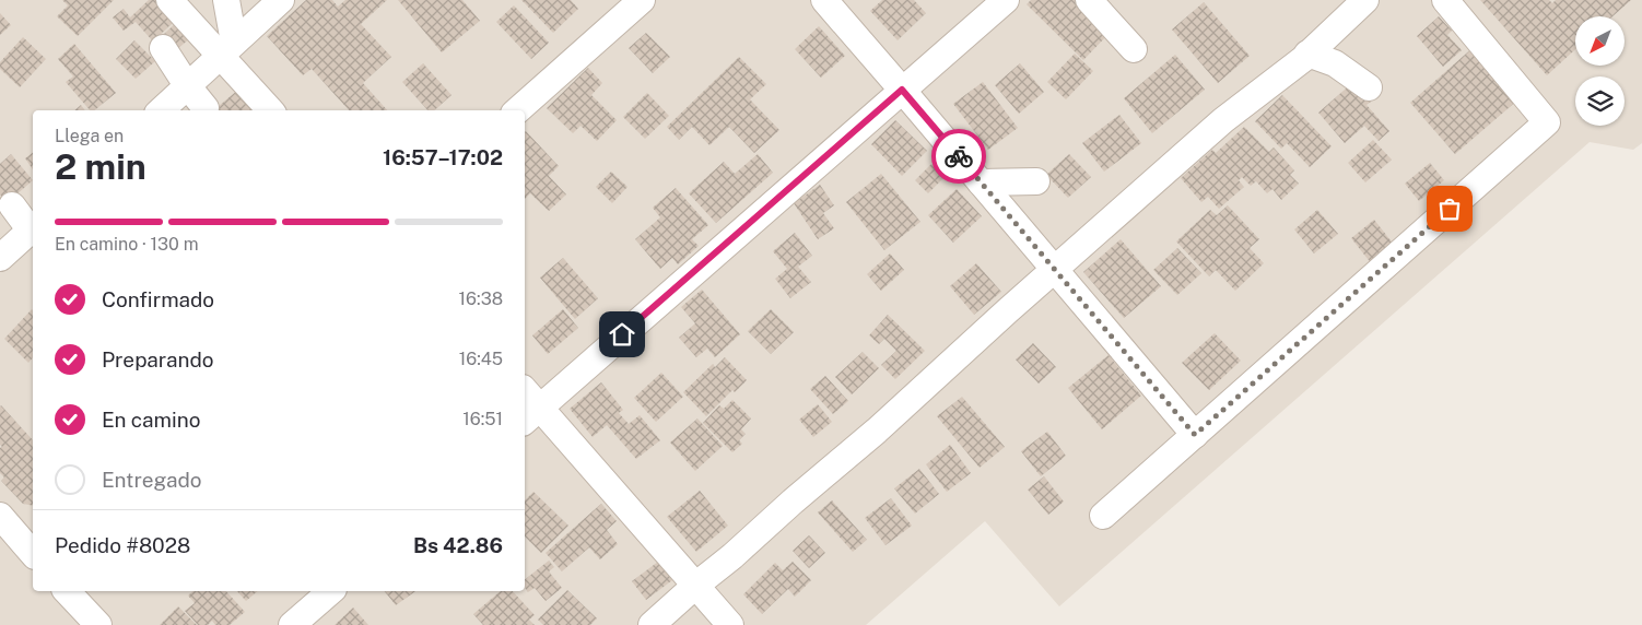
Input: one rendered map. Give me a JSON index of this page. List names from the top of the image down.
{
  "north": "bottom left",
  "page": {
    "heading": ["2 min", "Llega en", "16:57–17:02"],
    "panel": ["Pedido #8028", "Bs 42.86"],
    "bar": "En camino · 130 m",
    "list": [
      ["Confirmado", "16:38"],
      ["Preparando", "16:45"],
      ["En camino", "16:51"],
      "Entregado"
    ]
  }
}
